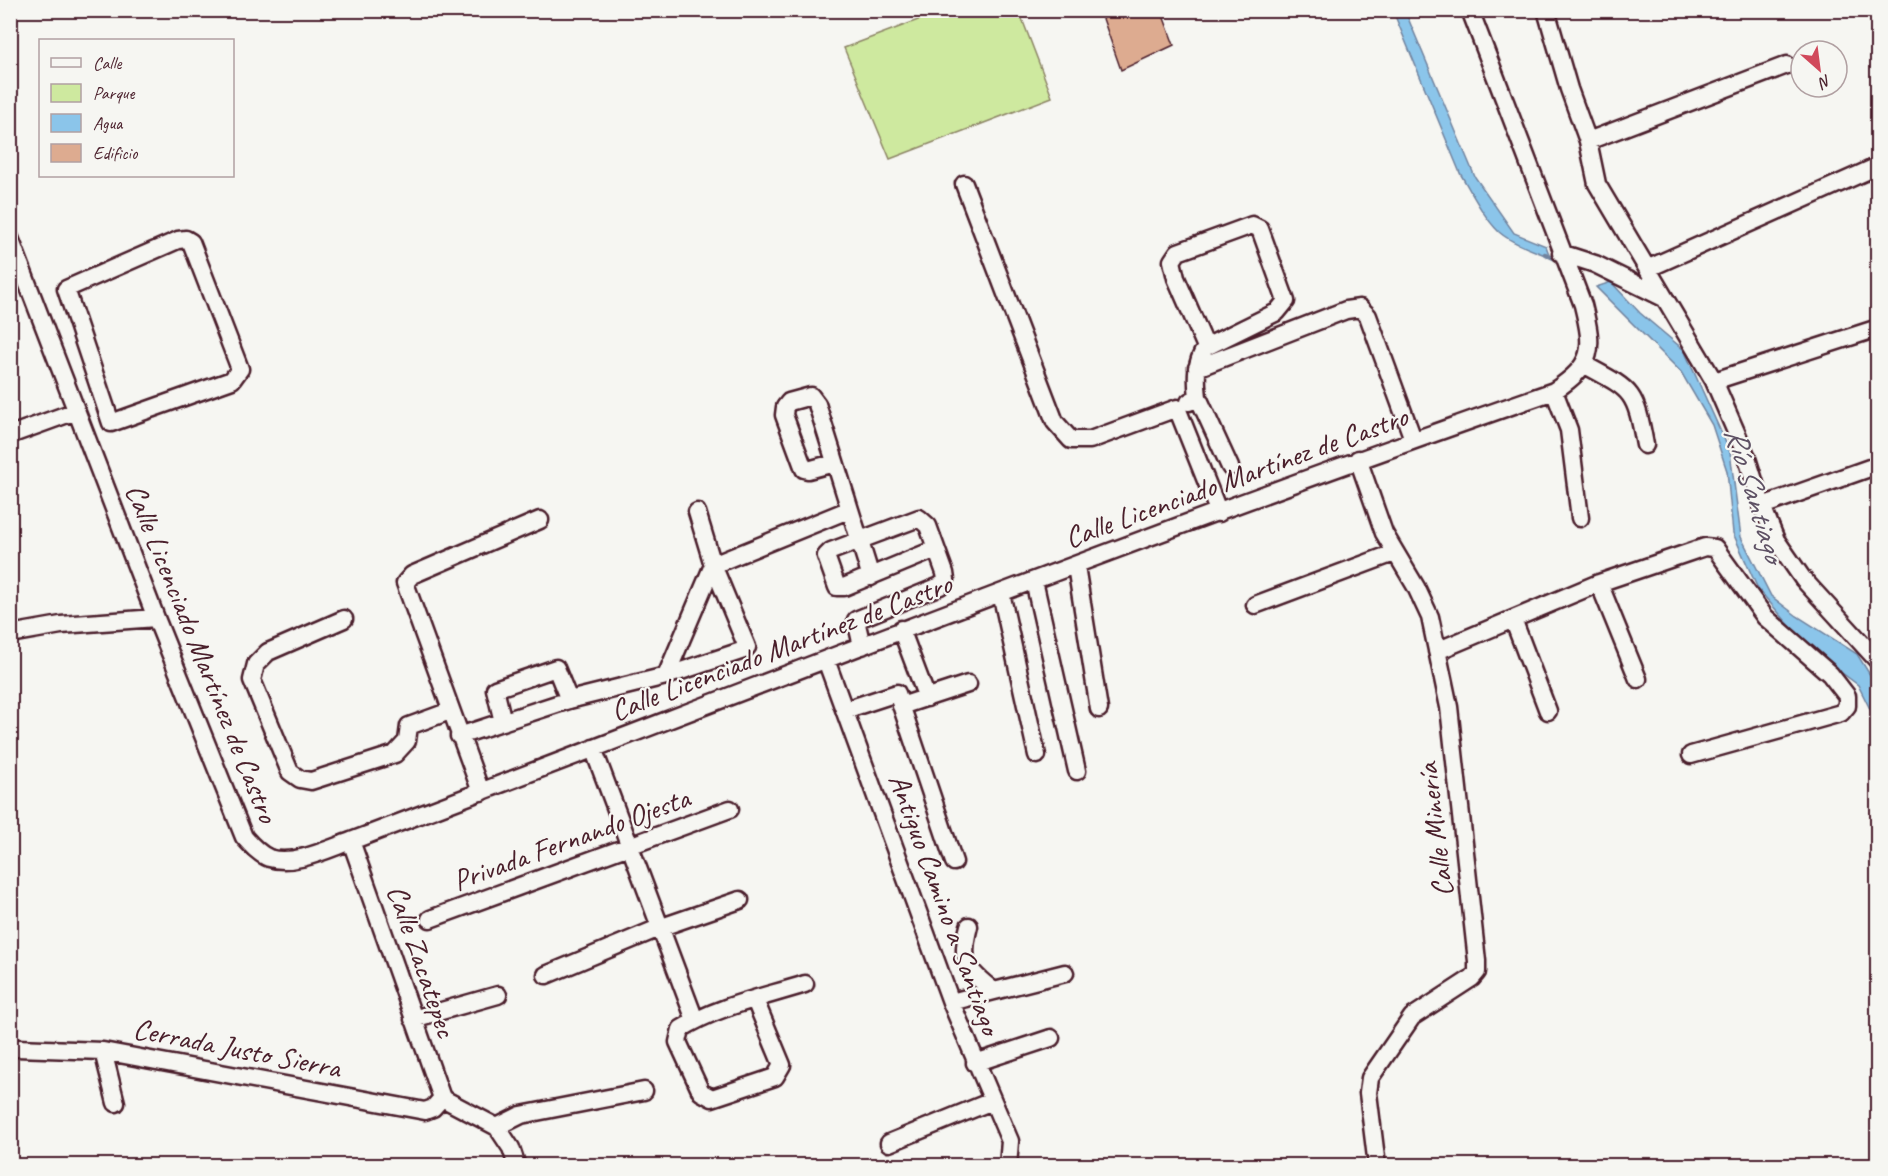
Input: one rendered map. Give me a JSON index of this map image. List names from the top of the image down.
{
  "streets": {
    "street": [
      "Calle Licenciado Martínez de Castro",
      "Calle Minería",
      "Privada Fernando Ojesta",
      "Antiguo Camino a Santiago",
      "Calle Zacatepec",
      "Cerrada Justo Sierra"
    ]
  },
  "crossings": [
    ["Calle Licenciado Martínez de Castro", "Calle Minería"],
    ["Calle Licenciado Martínez de Castro", "Antiguo Camino a Santiago"],
    ["Calle Licenciado Martínez de Castro", "Calle Zacatepec"],
    ["Calle Zacatepec", "Cerrada Justo Sierra"]
  ],
  "water": ["Río Santiago"],
  "legend": [
    "Calle",
    "Parque",
    "Agua",
    "Edificio"
  ],
  "north": "bottom right"
}
